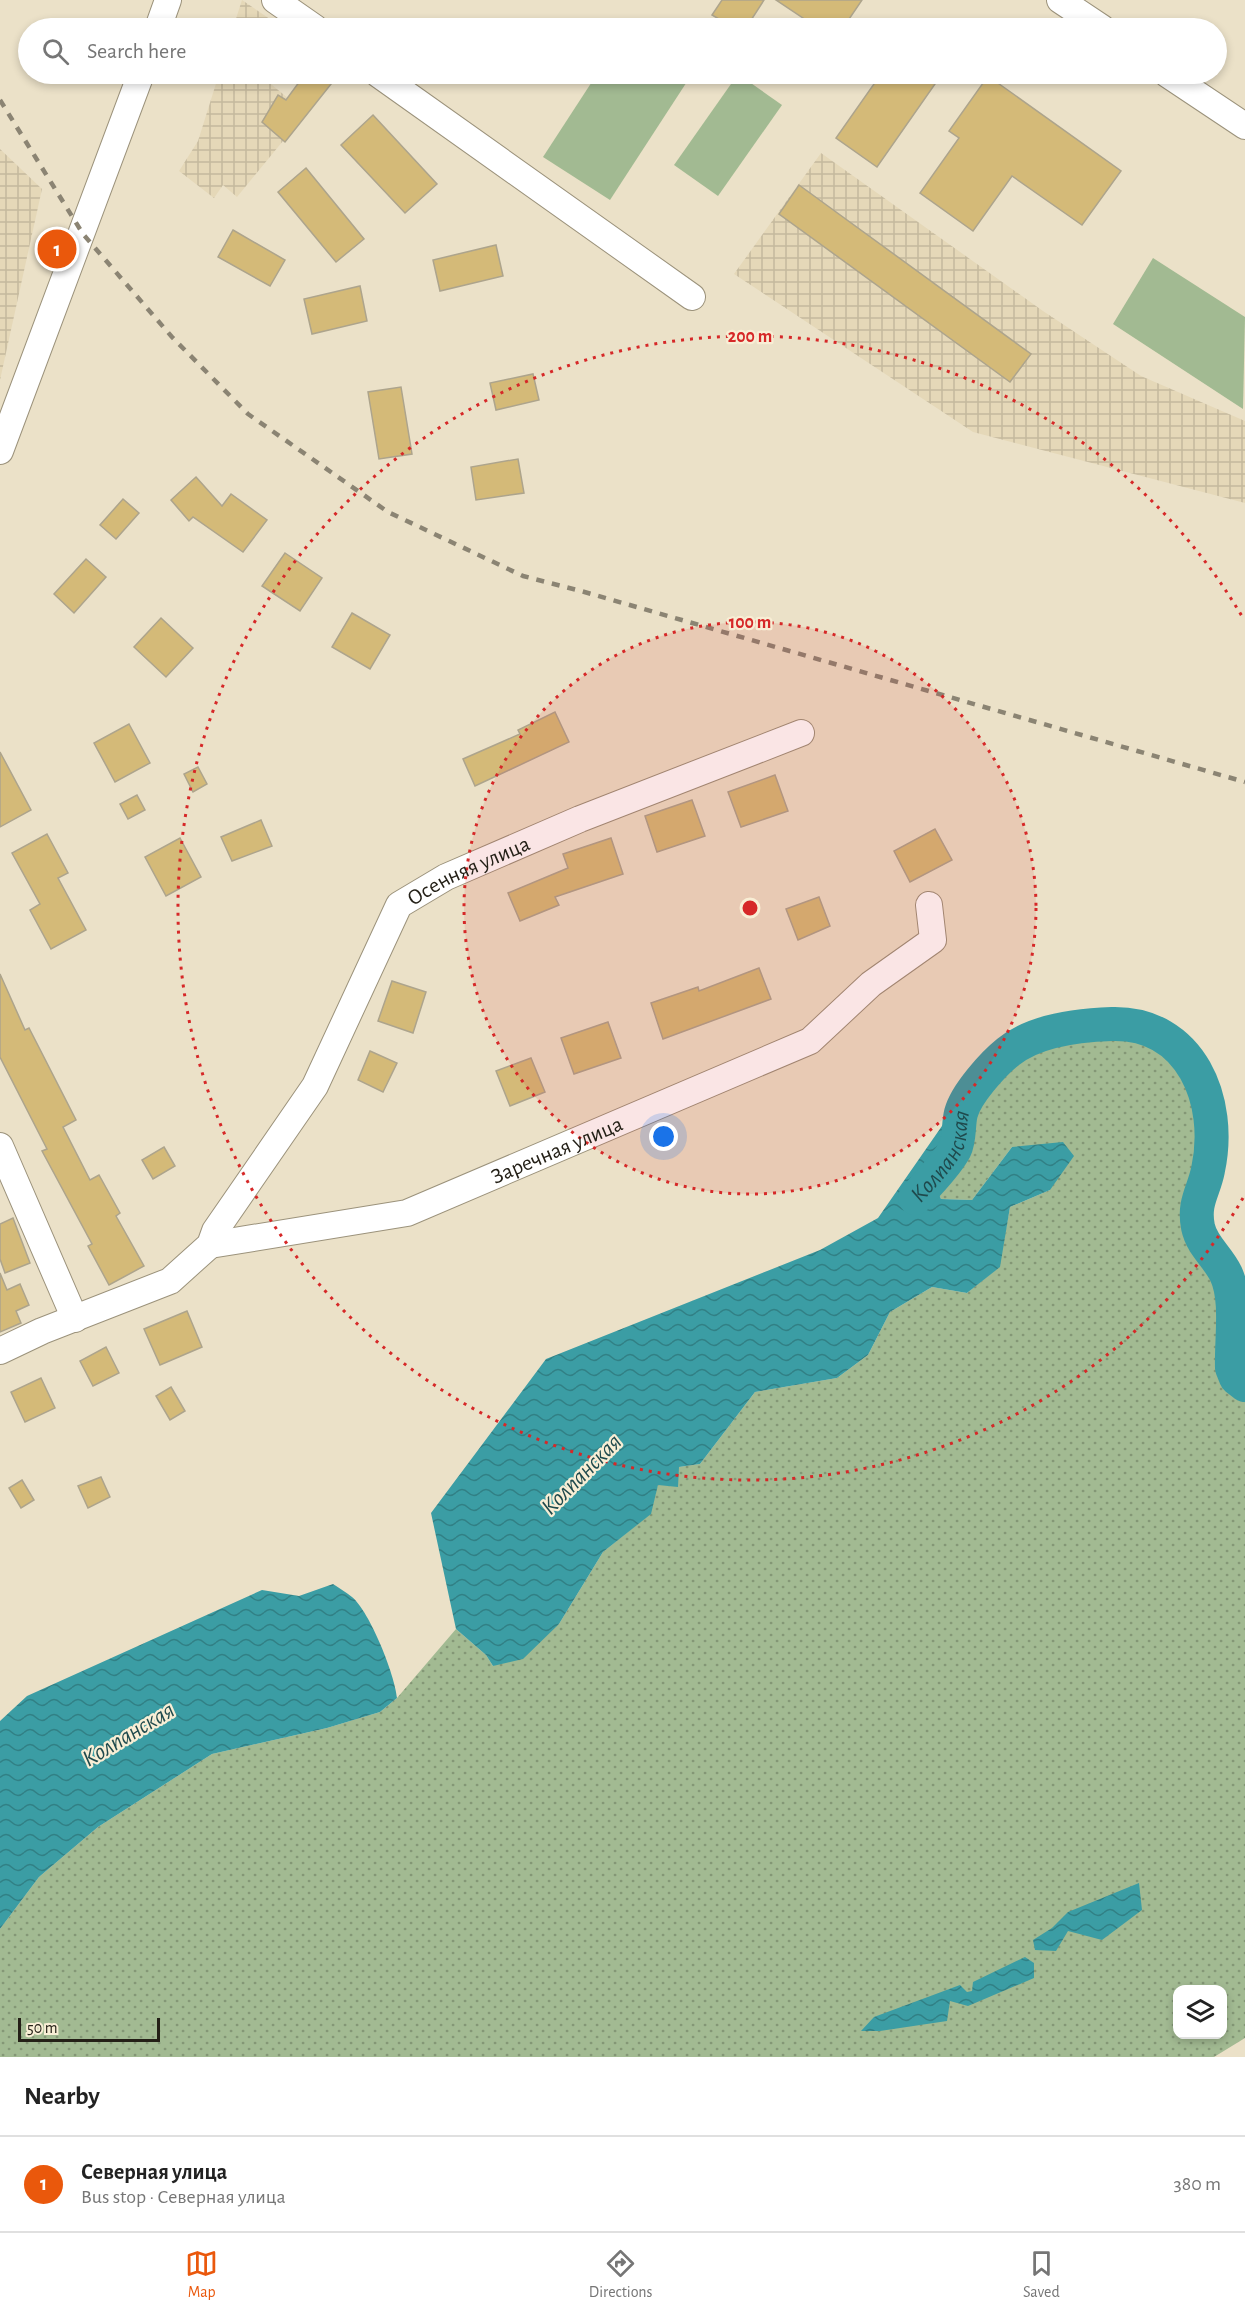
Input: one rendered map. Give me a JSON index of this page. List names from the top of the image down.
{
  "streets": {
    "street": ["Осенняя улица", "Заречная улица"]
  },
  "crossings": [
    ["Осенняя улица", "Заречная улица"]
  ],
  "water": ["Колпанская"],
  "scale_bar": "50 m",
  "page": {
    "search": "Search here",
    "pins": "1",
    "scale": "50 m",
    "heading": "Nearby",
    "list": [
      {
        "mark": "1",
        "name": "Северная улица",
        "note": "Bus stop · Северная улица",
        "value": "380 m"
      }
    ],
    "nav": ["Map", "Directions", "Saved"]
  },
  "rings": ["200 m", "100 m"]
}
